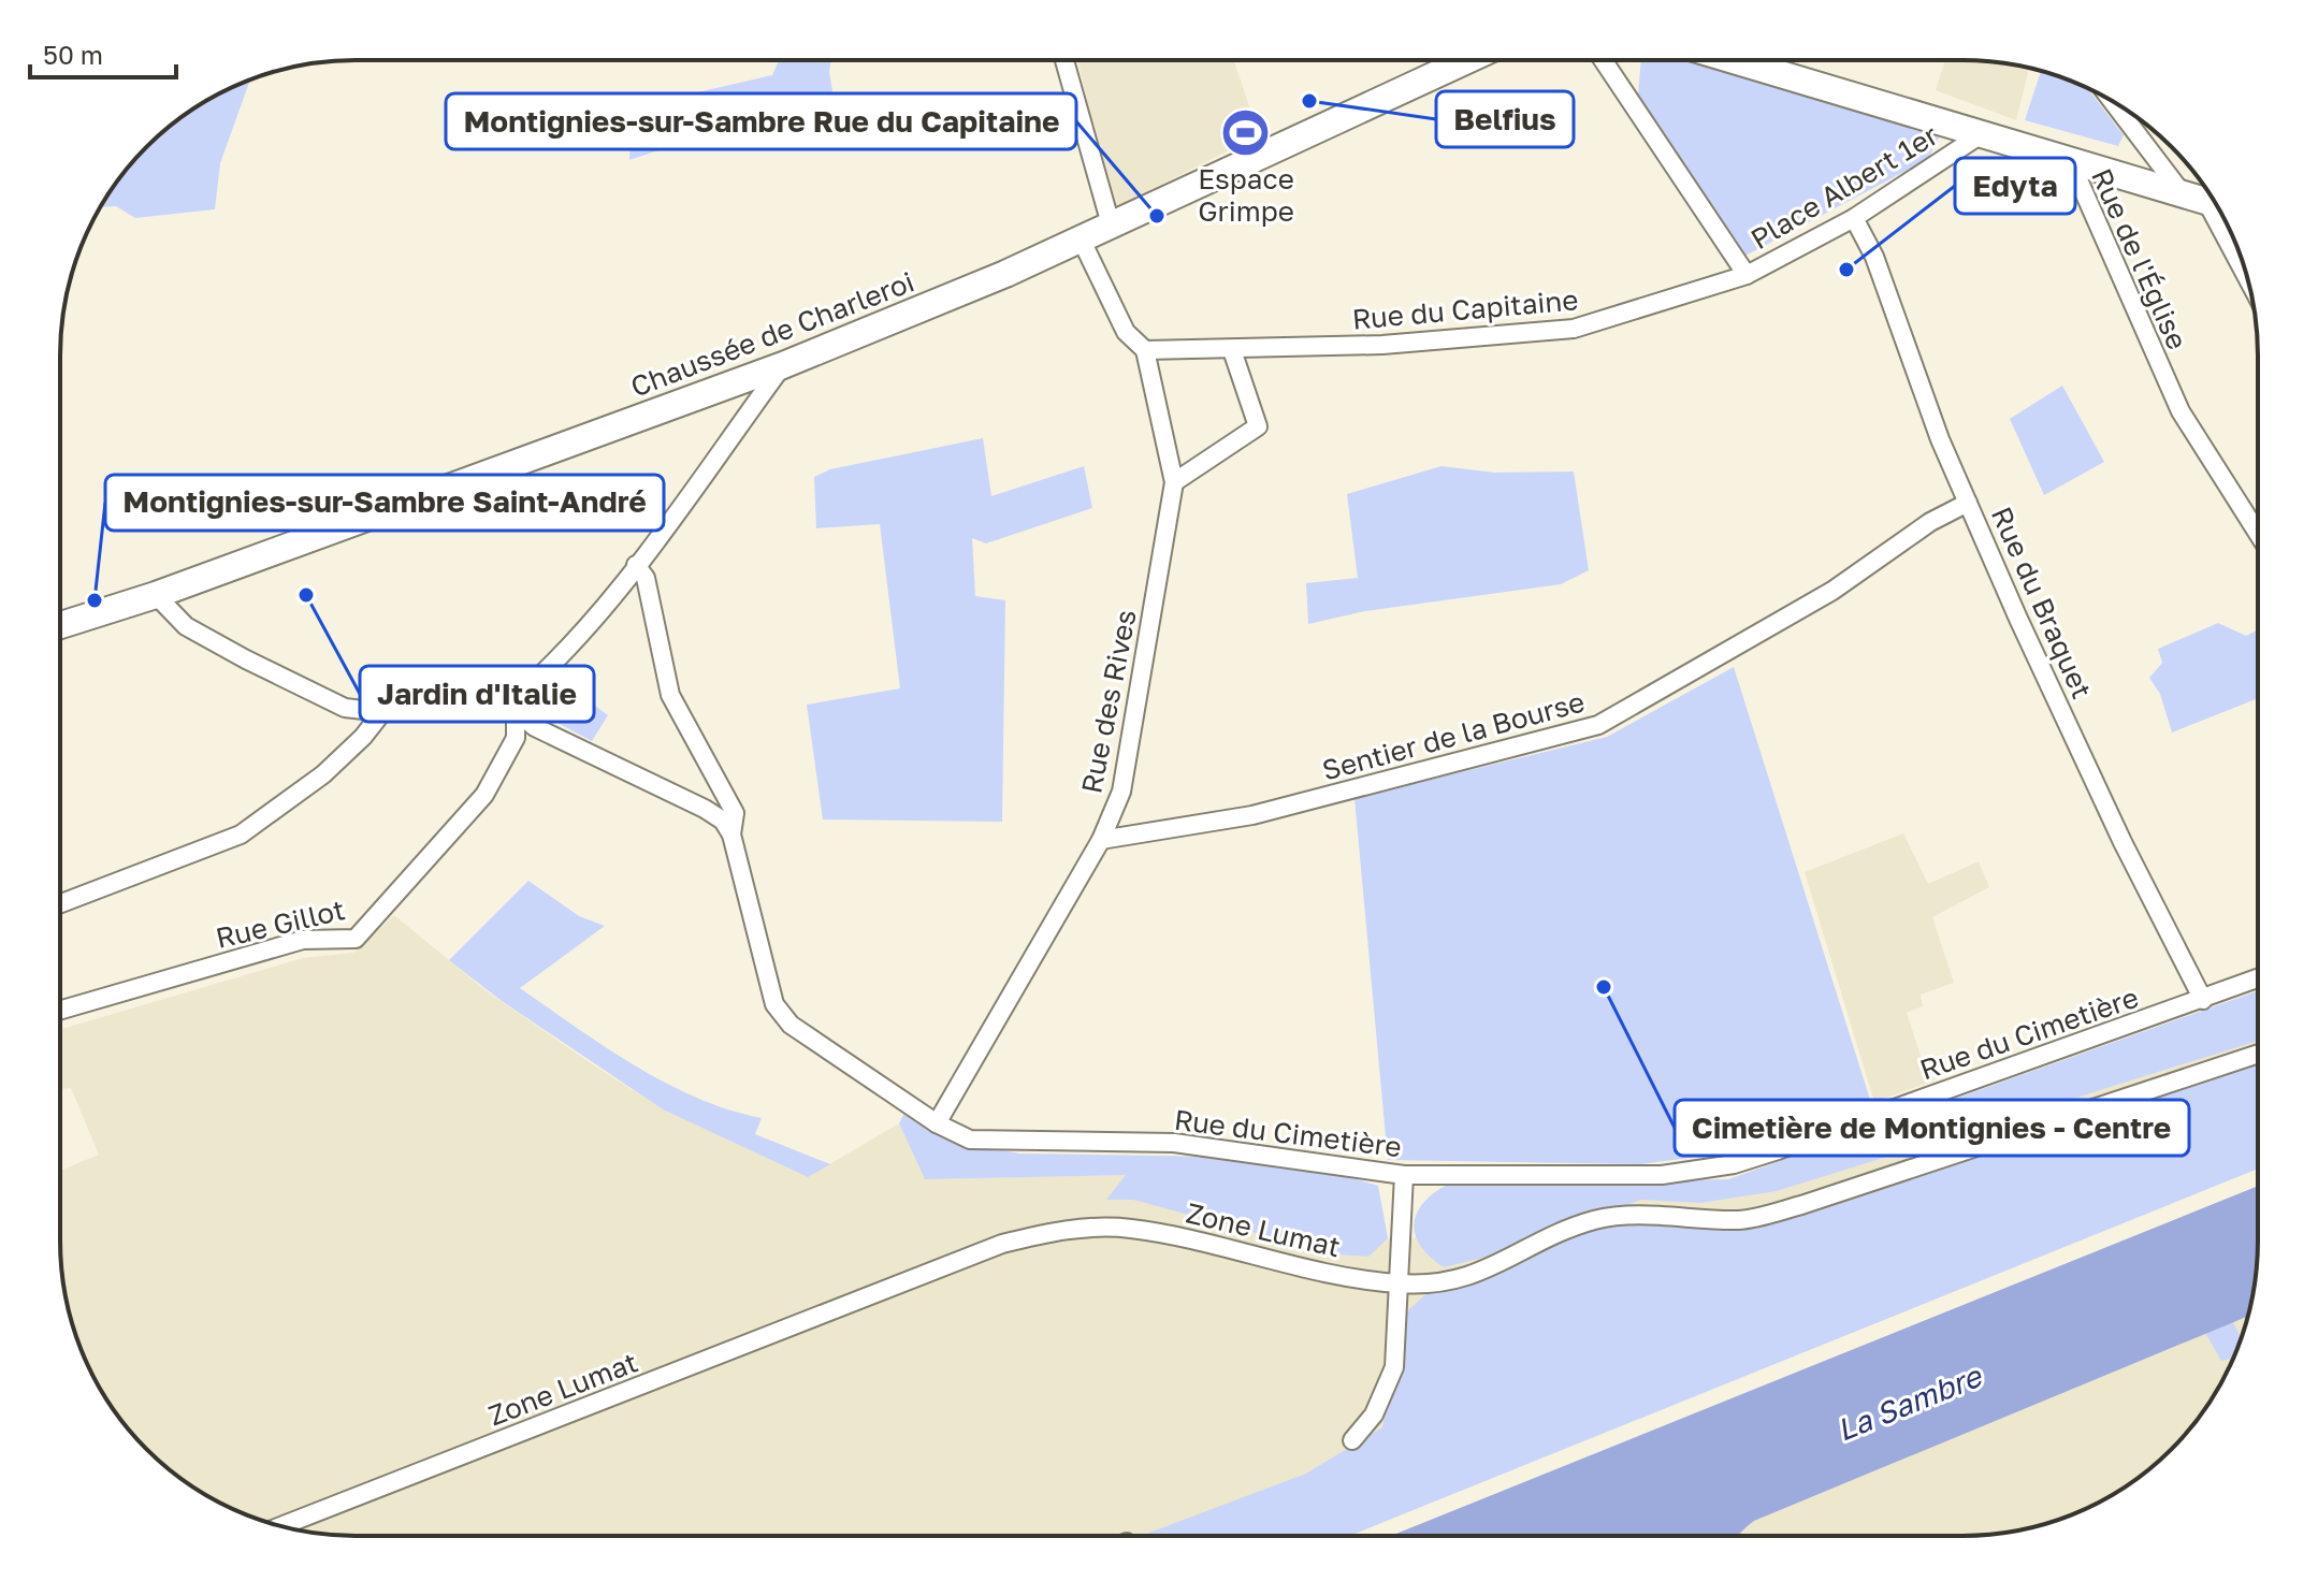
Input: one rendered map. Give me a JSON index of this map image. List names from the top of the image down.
{
  "streets": {
    "main road": ["Chaussée de Charleroi"],
    "street": [
      "Place Albert 1er",
      "Rue de l'Église",
      "Rue du Capitaine",
      "Rue du Braquet",
      "Rue des Rives",
      "Sentier de la Bourse",
      "Rue Gillot",
      "Rue du Cimetière",
      "Zone Lumat"
    ]
  },
  "crossings": [
    ["Place Albert 1er", "Rue du Capitaine"],
    ["Place Albert 1er", "Rue du Braquet"],
    ["Rue du Capitaine", "Rue des Rives"],
    ["Rue du Braquet", "Sentier de la Bourse"],
    ["Rue du Braquet", "Rue du Cimetière"],
    ["Rue des Rives", "Sentier de la Bourse"],
    ["Rue des Rives", "Rue du Cimetière"]
  ],
  "water": ["La Sambre"],
  "places": {
    "other": [
      "Belfius",
      "Montignies-sur-Sambre Rue du Capitaine",
      "Edyta",
      "Jardin d'Italie",
      "Montignies-sur-Sambre Saint-André",
      "Cimetière de Montignies - Centre"
    ],
    "sports": ["Espace Grimpe"]
  },
  "scale_bar": "50 m"
}
